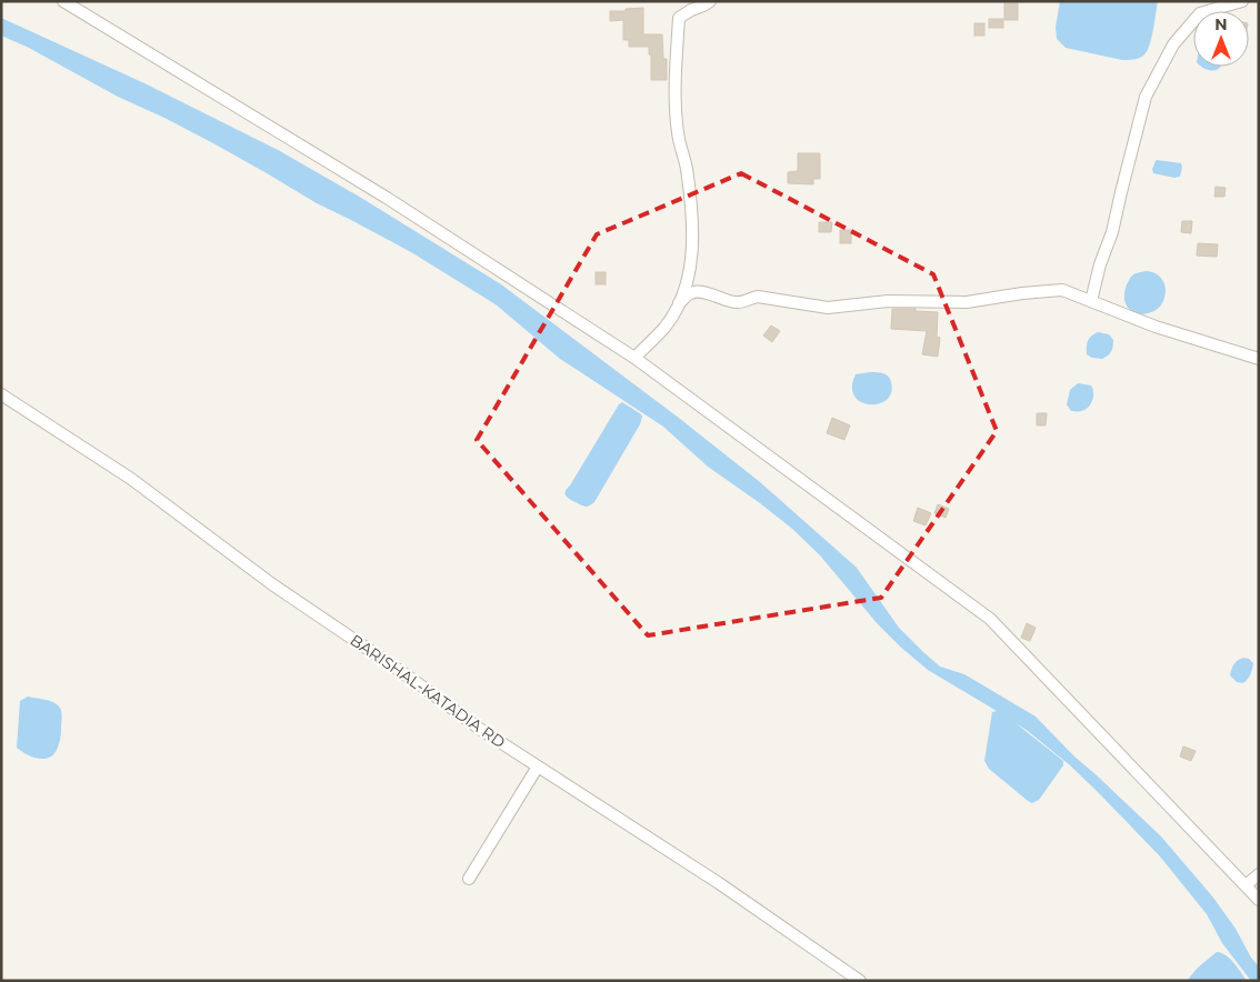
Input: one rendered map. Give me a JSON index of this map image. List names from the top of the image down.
{
  "streets": {
    "street": ["BARISHAL-KATADIA RD"]
  },
  "north": "top"
}
